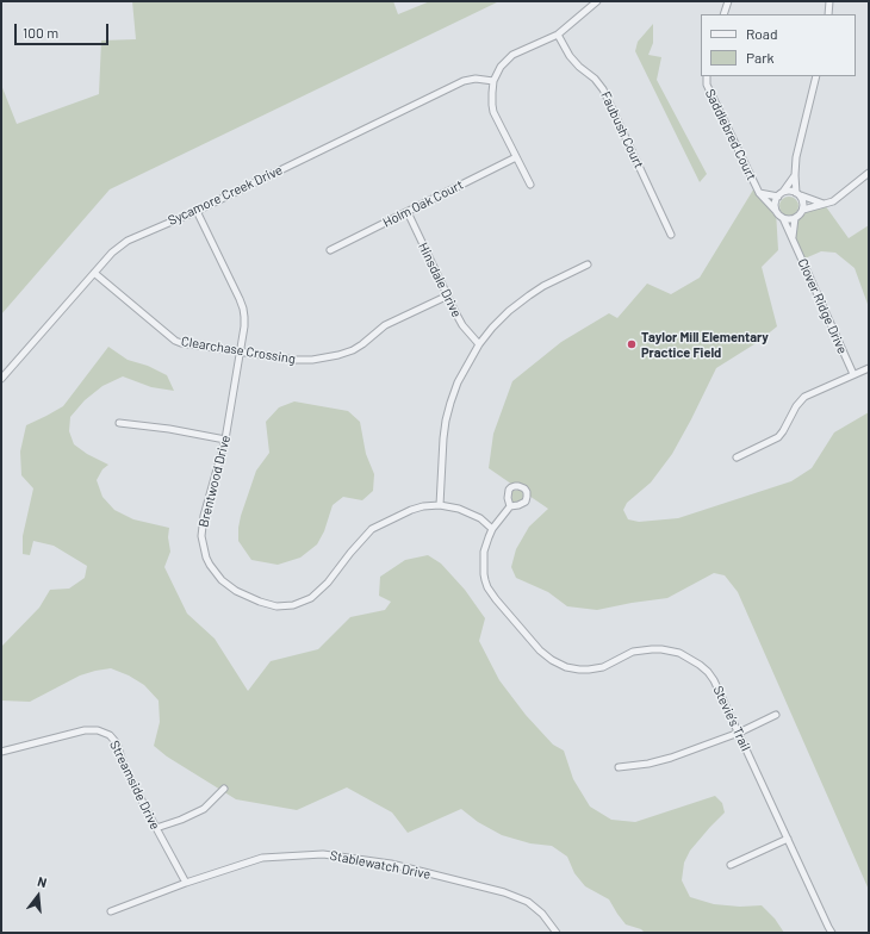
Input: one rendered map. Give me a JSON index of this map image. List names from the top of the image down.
{
  "streets": {
    "street": [
      "Faubush Court",
      "Saddlebred Court",
      "Sycamore Creek Drive",
      "Holm Oak Court",
      "Hinsdale Drive",
      "Clover Ridge Drive",
      "Clearchase Crossing",
      "Brentwood Drive",
      "Stevie’s Trail",
      "Streamside Drive",
      "Stablewatch Drive"
    ]
  },
  "crossings": [
    ["Saddlebred Court", "Clover Ridge Drive"],
    ["Sycamore Creek Drive", "Clearchase Crossing"],
    ["Sycamore Creek Drive", "Brentwood Drive"],
    ["Holm Oak Court", "Hinsdale Drive"],
    ["Hinsdale Drive", "Clearchase Crossing"],
    ["Clearchase Crossing", "Brentwood Drive"],
    ["Brentwood Drive", "Stevie’s Trail"],
    ["Streamside Drive", "Stablewatch Drive"]
  ],
  "places": ["Taylor Mill Elementary Practice Field"],
  "legend": ["Road", "Park"],
  "scale_bar": "100 m",
  "north": "top"
}
